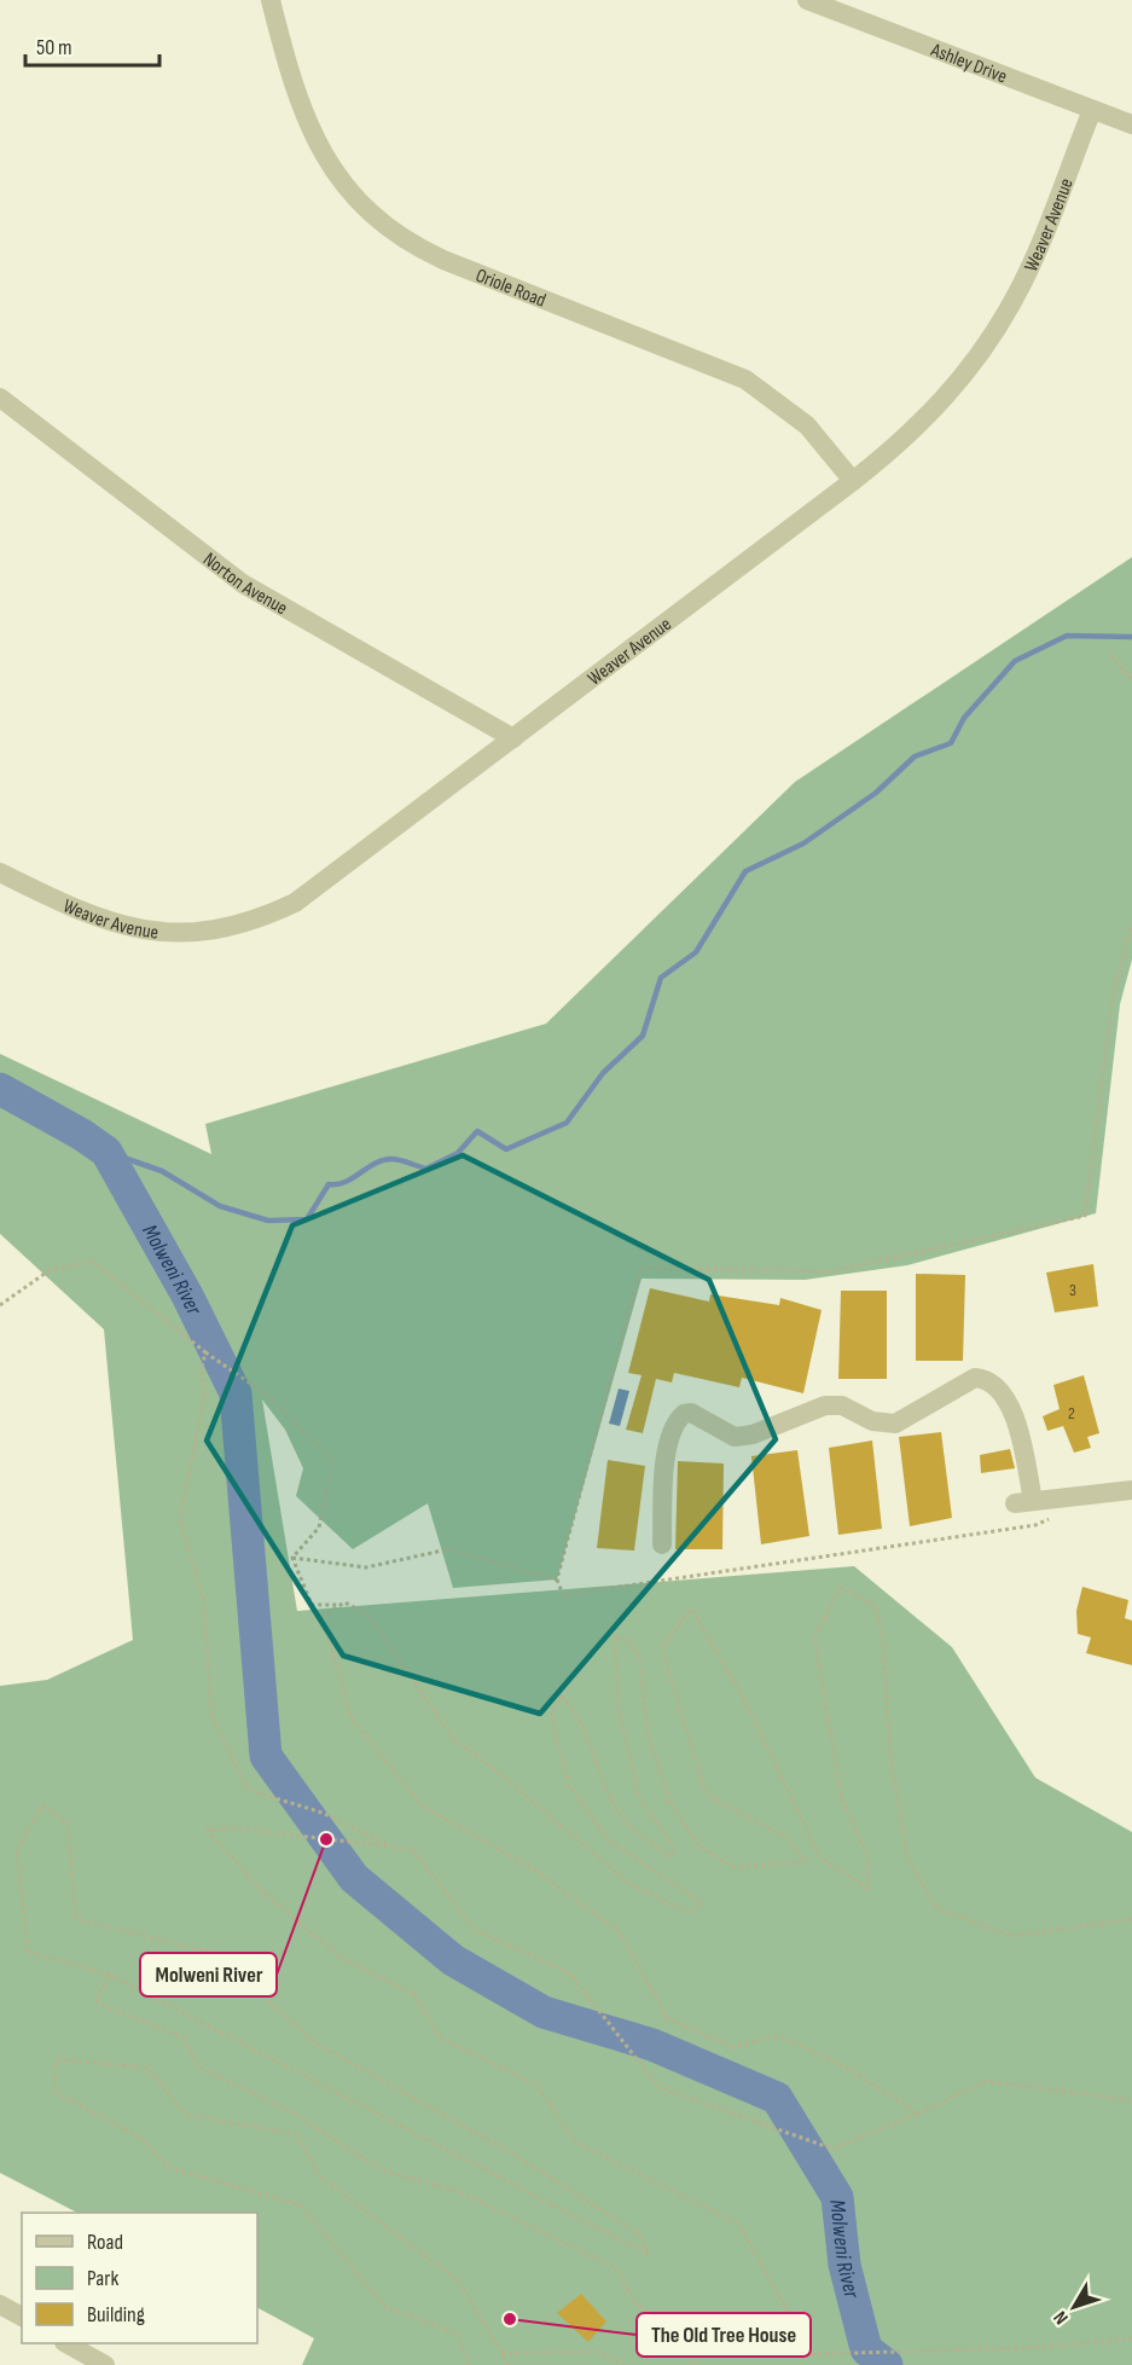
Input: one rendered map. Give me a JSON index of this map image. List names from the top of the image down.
{
  "streets": {
    "street": [
      "Ashley Drive",
      "Weaver Avenue",
      "Oriole Road",
      "Norton Avenue"
    ]
  },
  "crossings": [
    ["Ashley Drive", "Weaver Avenue"],
    ["Weaver Avenue", "Oriole Road"],
    ["Weaver Avenue", "Norton Avenue"]
  ],
  "water": ["Molweni River"],
  "places": ["Molweni River", "The Old Tree House"],
  "house_numbers": ["3", "2"],
  "legend": ["Road", "Park", "Building"],
  "scale_bar": "50 m",
  "north": "bottom left"
}
